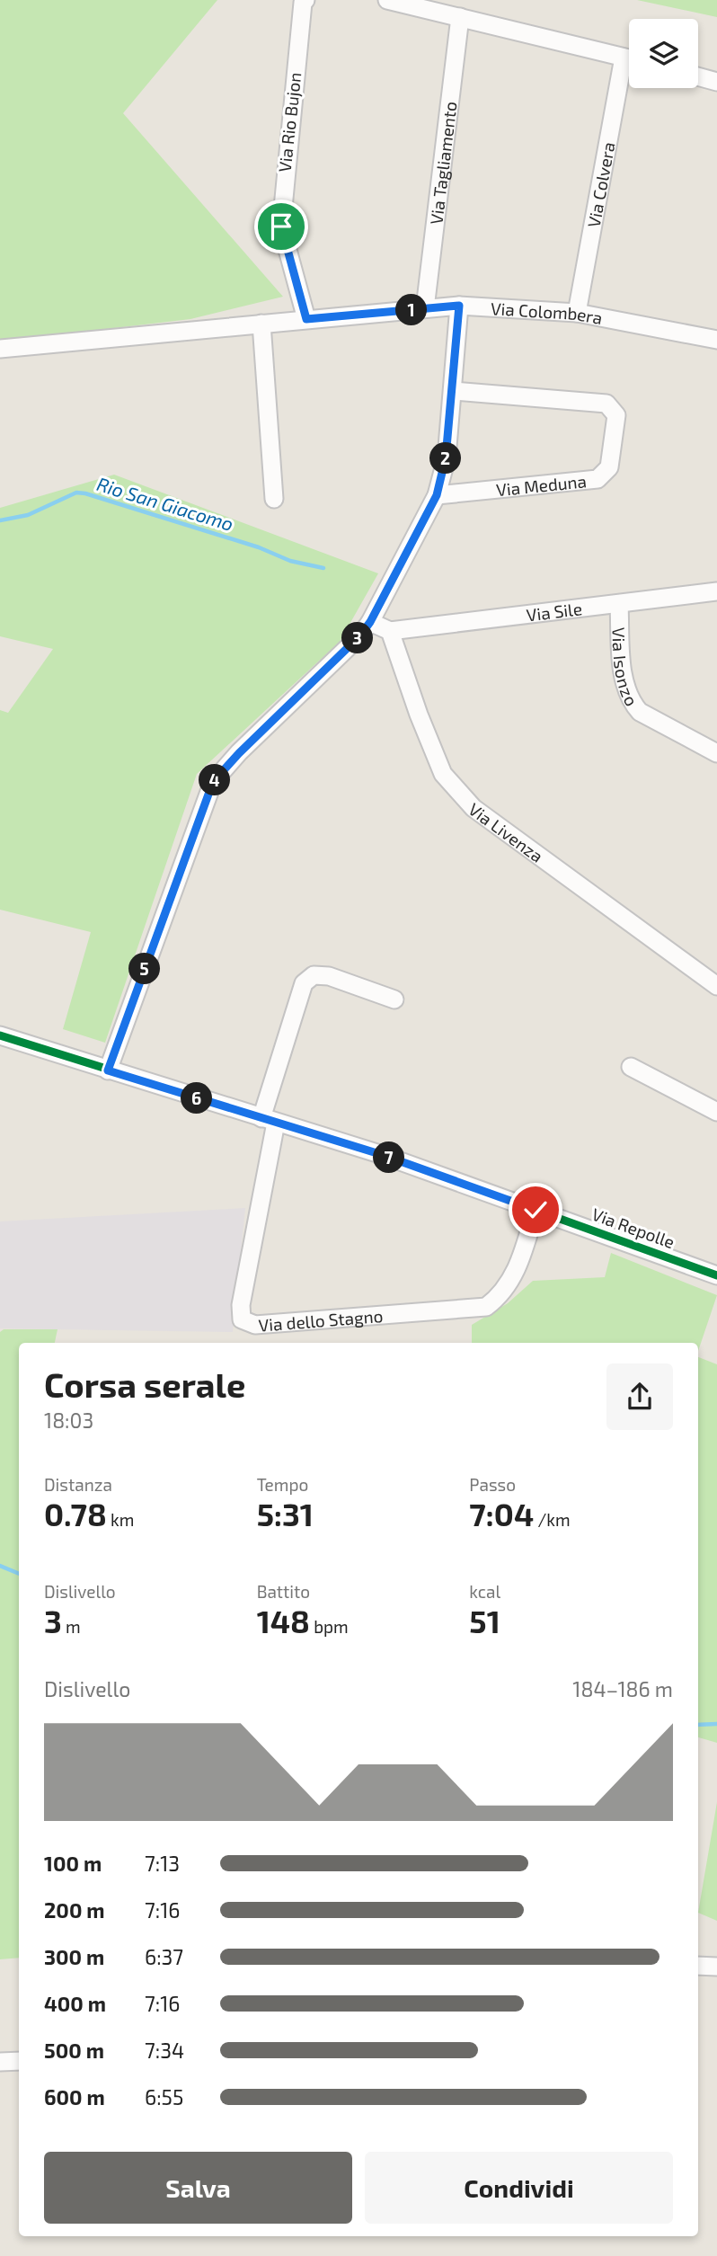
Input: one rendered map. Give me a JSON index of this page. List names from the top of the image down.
{
  "streets": {
    "street": [
      "Via Rio Bujon",
      "Via Tagliamento",
      "Via Colvera",
      "Via Colombera",
      "Via Meduna",
      "Via Sile",
      "Via Isonzo",
      "Via Livenza",
      "Via Repolle",
      "Via dello Stagno"
    ]
  },
  "crossings": [
    ["Via Rio Bujon", "Via Colombera"],
    ["Via Tagliamento", "Via Colombera"],
    ["Via Colvera", "Via Colombera"],
    ["Via Sile", "Via Isonzo"],
    ["Via Sile", "Via Livenza"],
    ["Via Repolle", "Via dello Stagno"]
  ],
  "water": ["Rio San Giacomo"],
  "page": {
    "pins": [
      "1",
      "2",
      "3",
      "4",
      "5",
      "6",
      "7"
    ],
    "heading": ["Corsa serale", "18:03"],
    "stats": [
      ["Distanza", "0.78 km"],
      ["Tempo", "5:31"],
      ["Passo", "7:04 /km"],
      ["Dislivello", "3 m"],
      ["Battito", "148 bpm"],
      ["kcal", "51"]
    ],
    "chart": ["Dislivello", "184–186 m"],
    "list": [
      {
        "name": "100 m",
        "note": "7:13"
      },
      {
        "name": "200 m",
        "note": "7:16"
      },
      {
        "name": "300 m",
        "note": "6:37"
      },
      {
        "name": "400 m",
        "note": "7:16"
      },
      {
        "name": "500 m",
        "note": "7:34"
      },
      {
        "name": "600 m",
        "note": "6:55"
      }
    ],
    "buttons": ["Salva", "Condividi"]
  }
}
